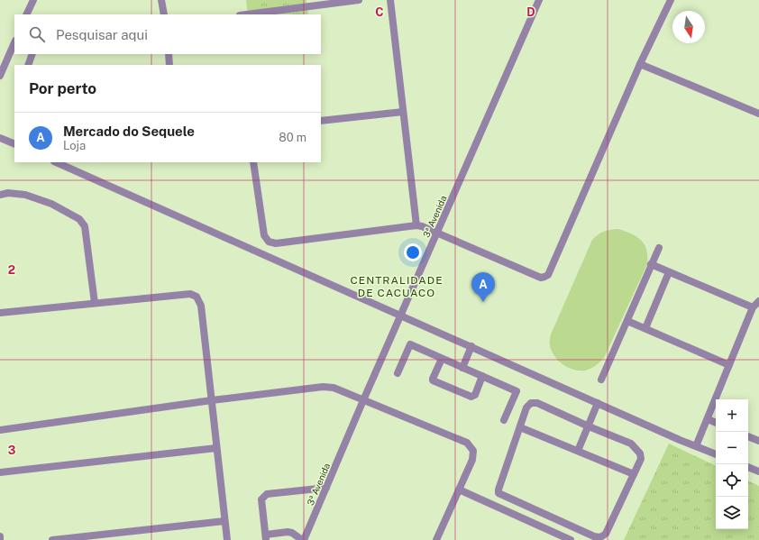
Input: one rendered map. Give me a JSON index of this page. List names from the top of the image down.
{
  "streets": {
    "street": ["3ª Avenida"]
  },
  "districts": ["CENTRALIDADE DE CACUACO"],
  "north": "bottom",
  "page": {
    "search": "Pesquisar aqui",
    "heading": "Por perto",
    "list": [
      {
        "mark": "A",
        "name": "Mercado do Sequele",
        "note": "Loja",
        "value": "80 m"
      }
    ],
    "pins": "A",
    "map_buttons": ["+", "−"]
  },
  "grid": {
    "columns": ["C", "D"],
    "rows": ["2", "3"]
  }
}
